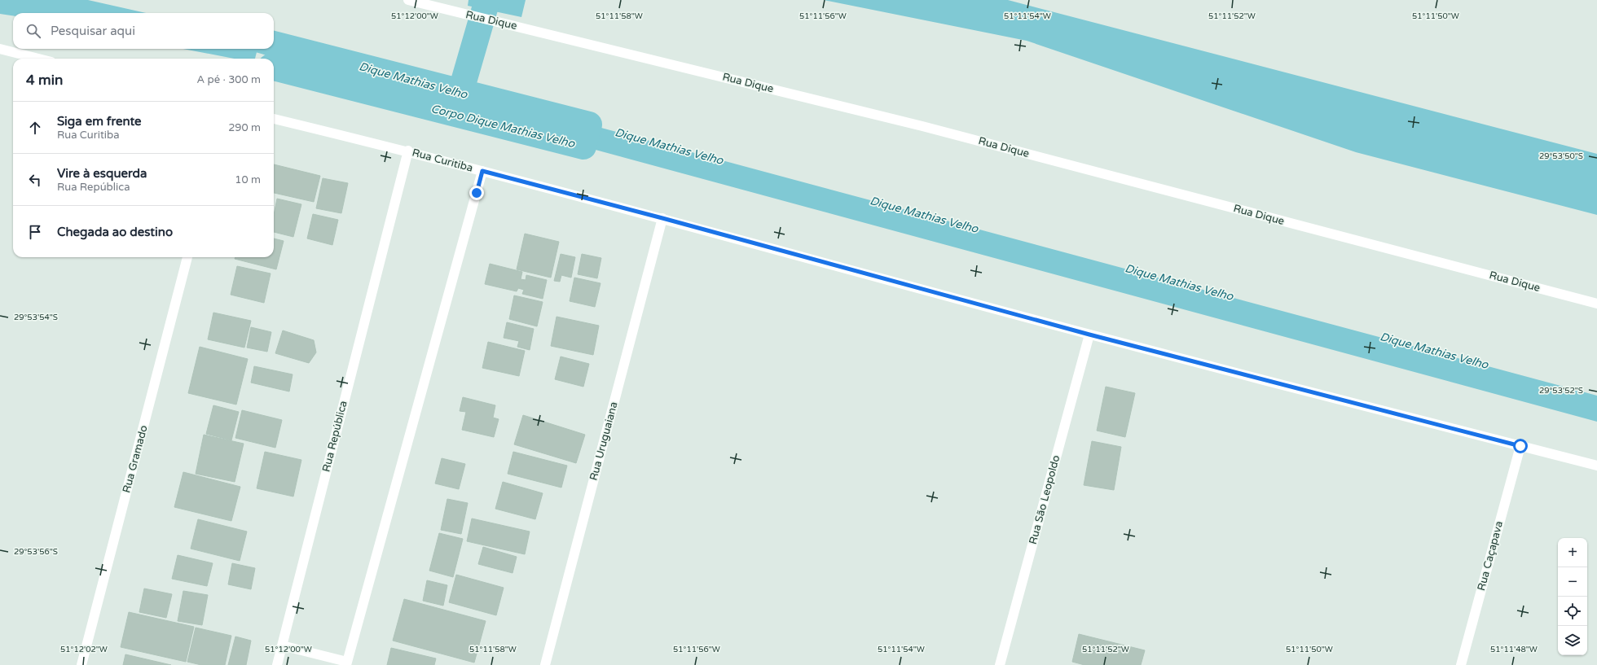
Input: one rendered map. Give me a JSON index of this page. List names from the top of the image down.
{
  "streets": {
    "street": [
      "Rua Dique",
      "Rua Curitiba",
      "Rua República",
      "Rua Uruguaiana",
      "Rua Gramado",
      "Rua São Leopoldo",
      "Rua Caçapava"
    ]
  },
  "crossings": [
    ["Rua Curitiba", "Rua República"],
    ["Rua Curitiba", "Rua Uruguaiana"],
    ["Rua Curitiba", "Rua São Leopoldo"],
    ["Rua Curitiba", "Rua Caçapava"]
  ],
  "water": ["Dique Mathias Velho", "Corpo Dique Mathias Velho"],
  "page": {
    "search": "Pesquisar aqui",
    "heading": ["4 min", "A pé · 300 m"],
    "list": [
      ["Siga em frente", "Rua Curitiba", "290 m"],
      ["Vire à esquerda", "Rua República", "10 m"],
      "Chegada ao destino"
    ],
    "map_buttons": ["+", "−"]
  },
  "coordinates": [
    "51°12'00\"W",
    "51°11'58\"W",
    "51°11'56\"W",
    "51°11'54\"W",
    "51°11'52\"W",
    "51°11'50\"W",
    "29°53'50\"S",
    "29°53'54\"S",
    "29°53'52\"S",
    "29°53'56\"S",
    "51°12'02\"W",
    "51°11'48\"W"
  ]
}
